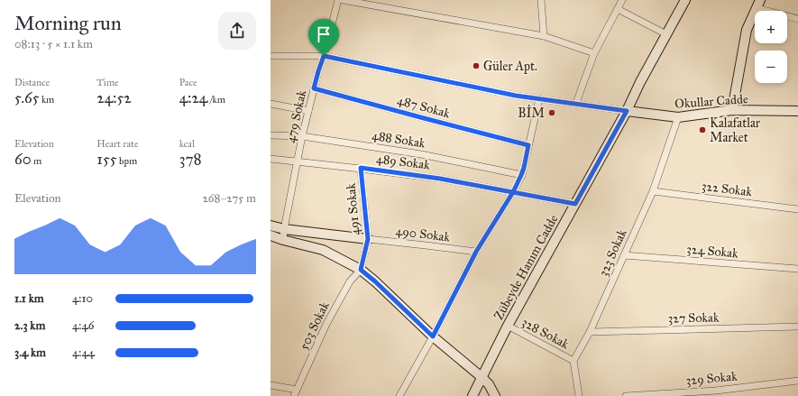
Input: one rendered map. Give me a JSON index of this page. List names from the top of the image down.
{
  "streets": {
    "street": [
      "Okullar Cadde",
      "487 Sokak",
      "479 Sokak",
      "488 Sokak",
      "489 Sokak",
      "322 Sokak",
      "491 Sokak",
      "490 Sokak",
      "324 Sokak",
      "323 Sokak",
      "Zübeyde Hanım Cadde",
      "327 Sokak",
      "503 Sokak",
      "328 Sokak",
      "329 Sokak"
    ]
  },
  "crossings": [
    ["Okullar Cadde", "323 Sokak"],
    ["Okullar Cadde", "Zübeyde Hanım Cadde"],
    ["487 Sokak", "479 Sokak"],
    ["479 Sokak", "488 Sokak"],
    ["479 Sokak", "489 Sokak"],
    ["489 Sokak", "491 Sokak"],
    ["489 Sokak", "Zübeyde Hanım Cadde"],
    ["322 Sokak", "323 Sokak"],
    ["491 Sokak", "490 Sokak"],
    ["491 Sokak", "503 Sokak"],
    ["324 Sokak", "323 Sokak"],
    ["323 Sokak", "327 Sokak"],
    ["323 Sokak", "328 Sokak"],
    ["Zübeyde Hanım Cadde", "328 Sokak"]
  ],
  "places": ["Güler Apt.", "BİM", "Kalafatlar Market"],
  "page": {
    "heading": ["Morning run", "08:13 · 5 × 1.1 km"],
    "map_buttons": ["+", "−"],
    "stats": [
      ["Distance", "5.65 km"],
      ["Time", "24:52"],
      ["Pace", "4:24 /km"],
      ["Elevation", "60 m"],
      ["Heart rate", "155 bpm"],
      ["kcal", "378"]
    ],
    "chart": ["Elevation", "268–275 m"],
    "list": [
      {
        "name": "1.1 km",
        "note": "4:10"
      },
      {
        "name": "2.3 km",
        "note": "4:46"
      },
      {
        "name": "3.4 km",
        "note": "4:44"
      }
    ]
  }
}
